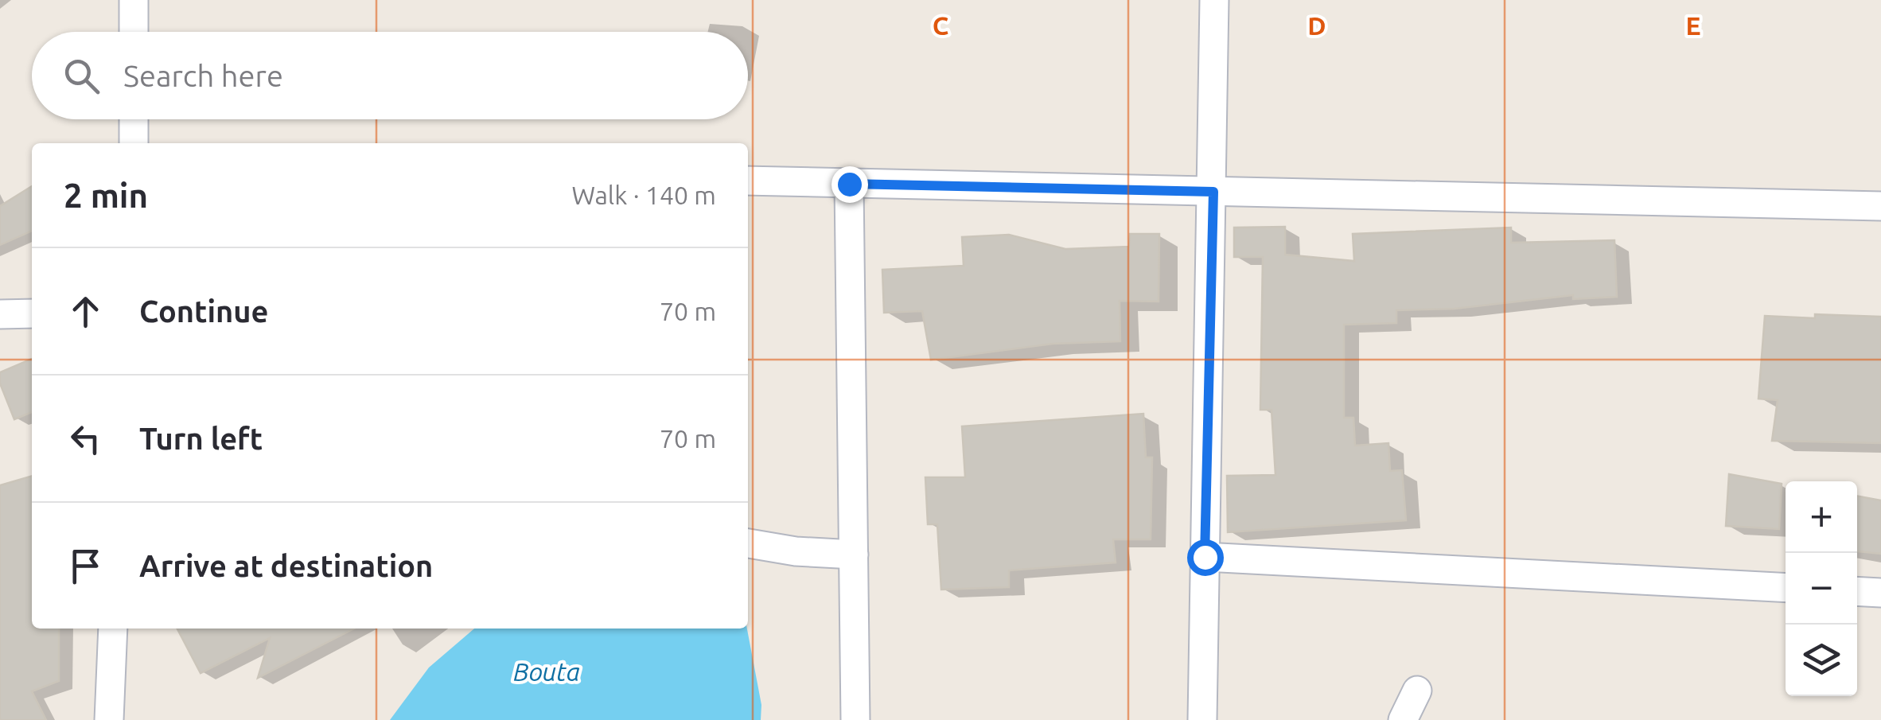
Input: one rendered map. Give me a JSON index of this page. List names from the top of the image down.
{
  "water": ["Bouta"],
  "page": {
    "search": "Search here",
    "heading": ["2 min", "Walk · 140 m"],
    "list": [
      ["Continue", "70 m"],
      ["Turn left", "70 m"],
      "Arrive at destination"
    ],
    "map_buttons": ["+", "−"]
  },
  "grid": {
    "columns": ["C", "D", "E"]
  }
}
